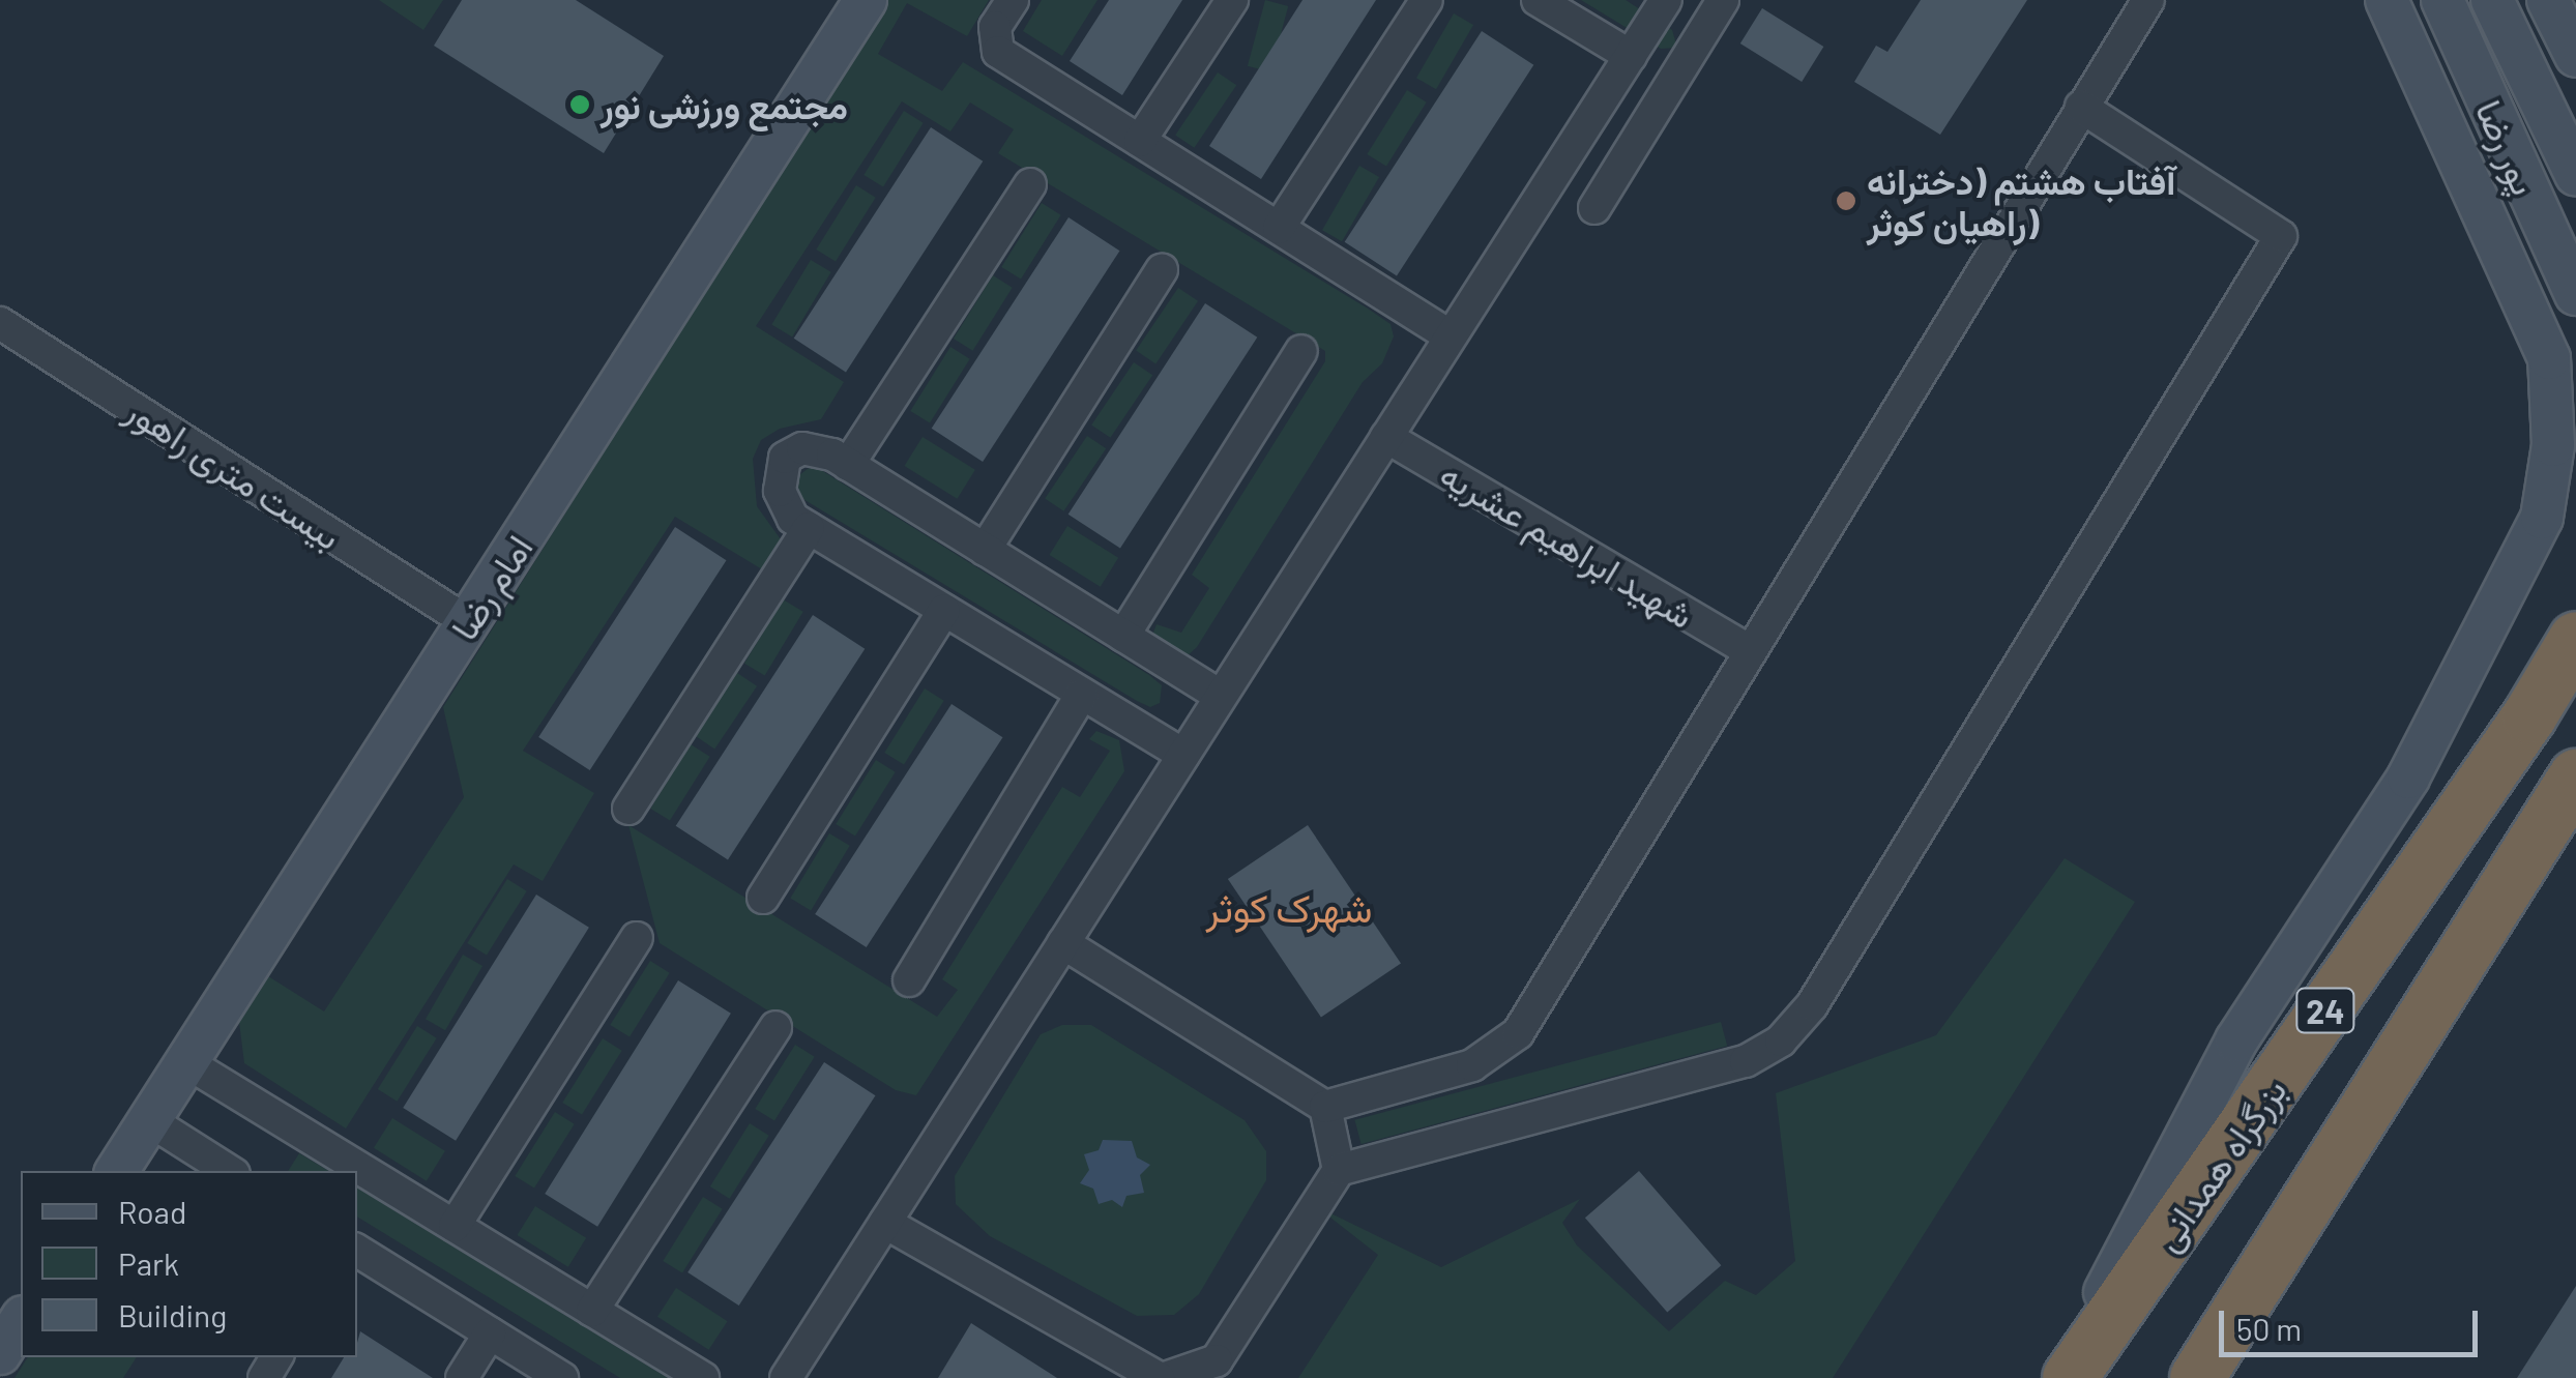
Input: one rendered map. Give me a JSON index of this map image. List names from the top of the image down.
{
  "streets": {
    "highway": ["24", "بزرگراه همدانی"],
    "street": [
      "پور رضا",
      "بیست متری راهور",
      "شهید ابراهیم عشریه",
      "امام رضا"
    ]
  },
  "crossings": [
    ["بیست متری راهور", "امام رضا"]
  ],
  "districts": ["شهرک کوثر"],
  "places": ["مجتمع ورزشی نور", "آفتاب هشتم (دخترانه راهیان کوثر)"],
  "legend": ["Road", "Park", "Building"],
  "scale_bar": "50 m"
}
